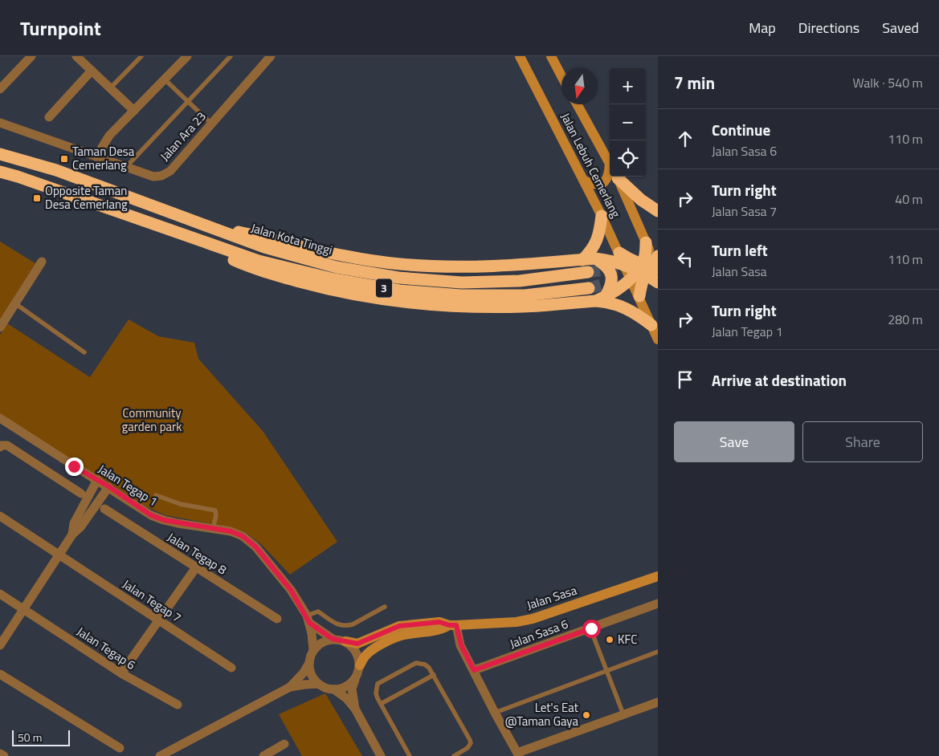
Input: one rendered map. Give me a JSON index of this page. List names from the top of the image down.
{
  "streets": {
    "highway": ["Jalan Kota Tinggi", "3"],
    "main road": ["Jalan Lebuh Cemerlang", "Jalan Sasa"],
    "street": [
      "Jalan Ara 23",
      "Jalan Tegap 1",
      "Jalan Tegap 8",
      "Jalan Tegap 7",
      "Jalan Sasa 6",
      "Jalan Tegap 6"
    ]
  },
  "crossings": [
    ["Jalan Tegap 1", "Jalan Sasa"]
  ],
  "parks": ["Community garden park"],
  "places": {
    "transit": ["Taman Desa Cemerlang", "Opposite Taman Desa Cemerlang"],
    "other": ["KFC", "Let's Eat @Taman Gaya"]
  },
  "scale_bar": "50 m",
  "north": "bottom",
  "page": {
    "header": "Turnpoint",
    "nav": ["Map", "Directions", "Saved"],
    "heading": ["7 min", "Walk · 540 m"],
    "map_buttons": ["+", "−"],
    "list": [
      ["Continue", "Jalan Sasa 6", "110 m"],
      ["Turn right", "Jalan Sasa 7", "40 m"],
      ["Turn left", "Jalan Sasa", "110 m"],
      ["Turn right", "Jalan Tegap 1", "280 m"],
      "Arrive at destination"
    ],
    "buttons": ["Save", "Share"],
    "scale": "50 m"
  }
}
